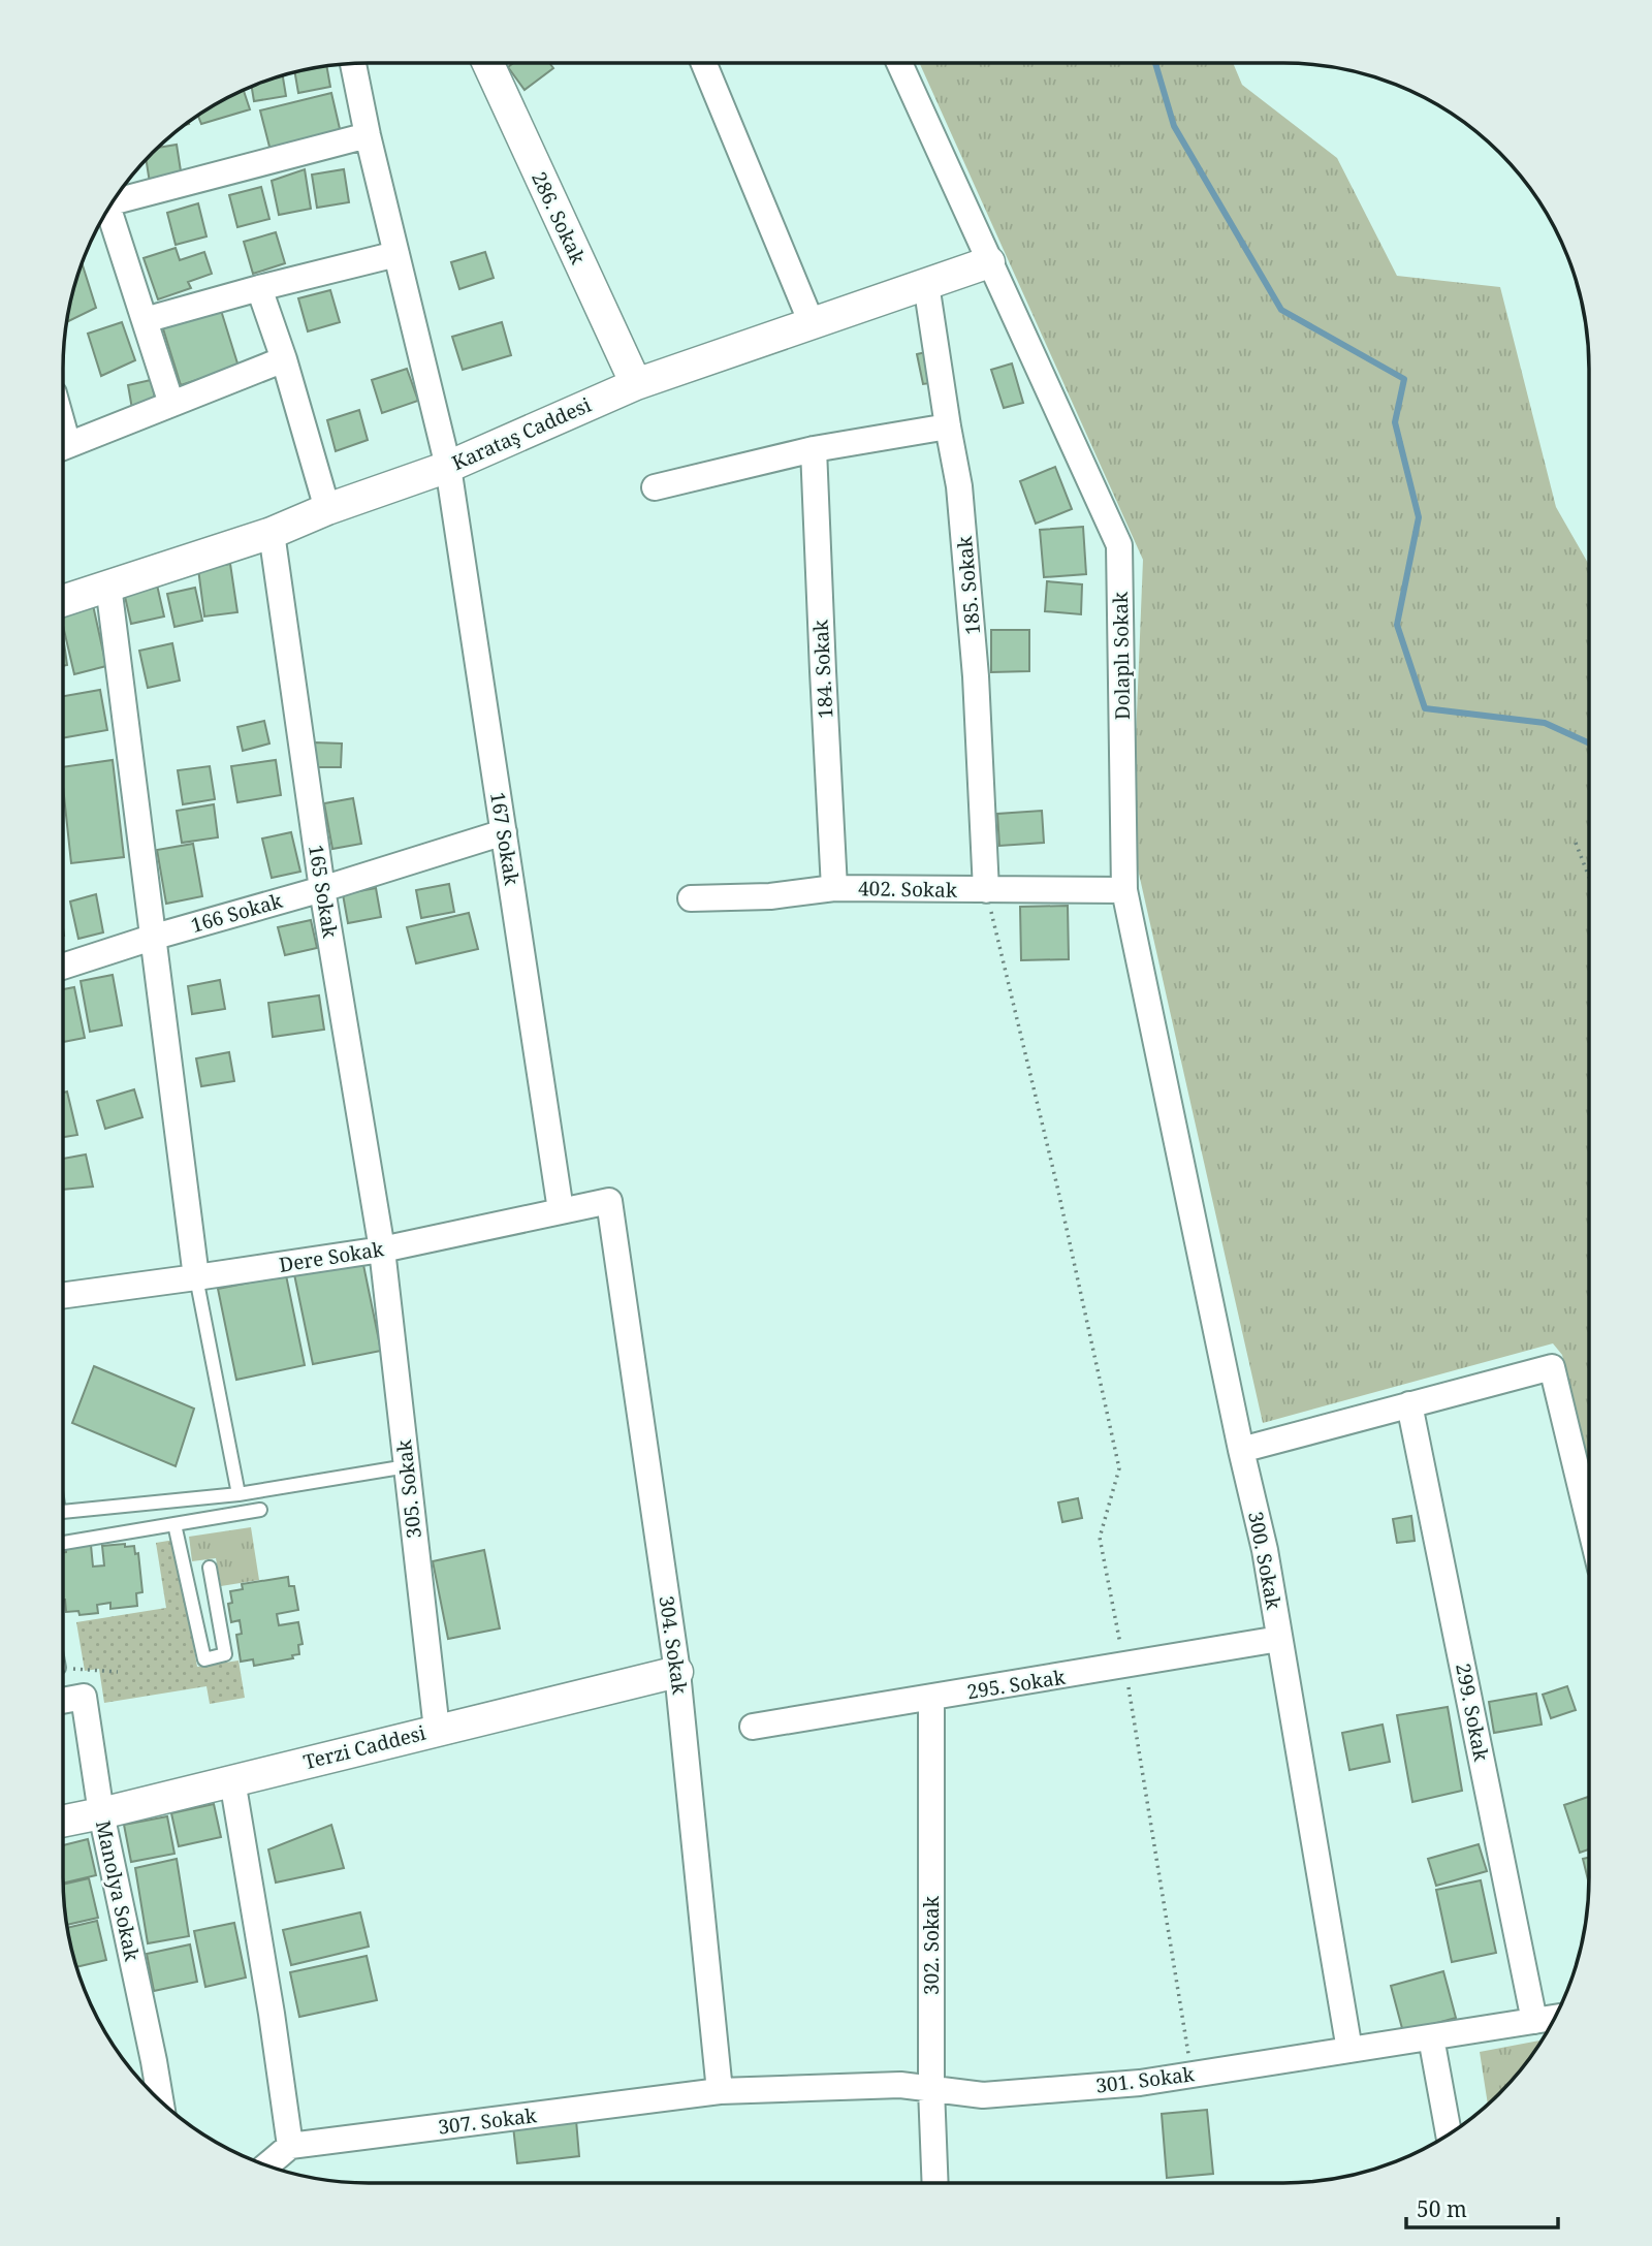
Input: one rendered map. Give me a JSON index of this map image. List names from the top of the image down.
{
  "streets": {
    "street": [
      "286. Sokak",
      "Karataş Caddesi",
      "185. Sokak",
      "Dolaplı Sokak",
      "184. Sokak",
      "167 Sokak",
      "402. Sokak",
      "165 Sokak",
      "166 Sokak",
      "Dere Sokak",
      "305. Sokak",
      "300. Sokak",
      "304. Sokak",
      "295. Sokak",
      "299. Sokak",
      "Terzi Caddesi",
      "Manolya Sokak",
      "302. Sokak",
      "301. Sokak",
      "307. Sokak"
    ]
  },
  "crossings": [
    ["286. Sokak", "Karataş Caddesi"],
    ["Karataş Caddesi", "185. Sokak"],
    ["Karataş Caddesi", "Dolaplı Sokak"],
    ["Karataş Caddesi", "167 Sokak"],
    ["Karataş Caddesi", "165 Sokak"],
    ["185. Sokak", "402. Sokak"],
    ["Dolaplı Sokak", "402. Sokak"],
    ["Dolaplı Sokak", "300. Sokak"],
    ["184. Sokak", "402. Sokak"],
    ["167 Sokak", "166 Sokak"],
    ["167 Sokak", "Dere Sokak"],
    ["165 Sokak", "166 Sokak"],
    ["165 Sokak", "Dere Sokak"],
    ["165 Sokak", "305. Sokak"],
    ["Dere Sokak", "305. Sokak"],
    ["Dere Sokak", "304. Sokak"],
    ["305. Sokak", "Terzi Caddesi"],
    ["300. Sokak", "295. Sokak"],
    ["300. Sokak", "301. Sokak"],
    ["304. Sokak", "Terzi Caddesi"],
    ["304. Sokak", "301. Sokak"],
    ["304. Sokak", "307. Sokak"],
    ["295. Sokak", "302. Sokak"],
    ["299. Sokak", "301. Sokak"],
    ["Terzi Caddesi", "Manolya Sokak"],
    ["302. Sokak", "301. Sokak"],
    ["301. Sokak", "307. Sokak"]
  ],
  "scale_bar": "50 m"
}
